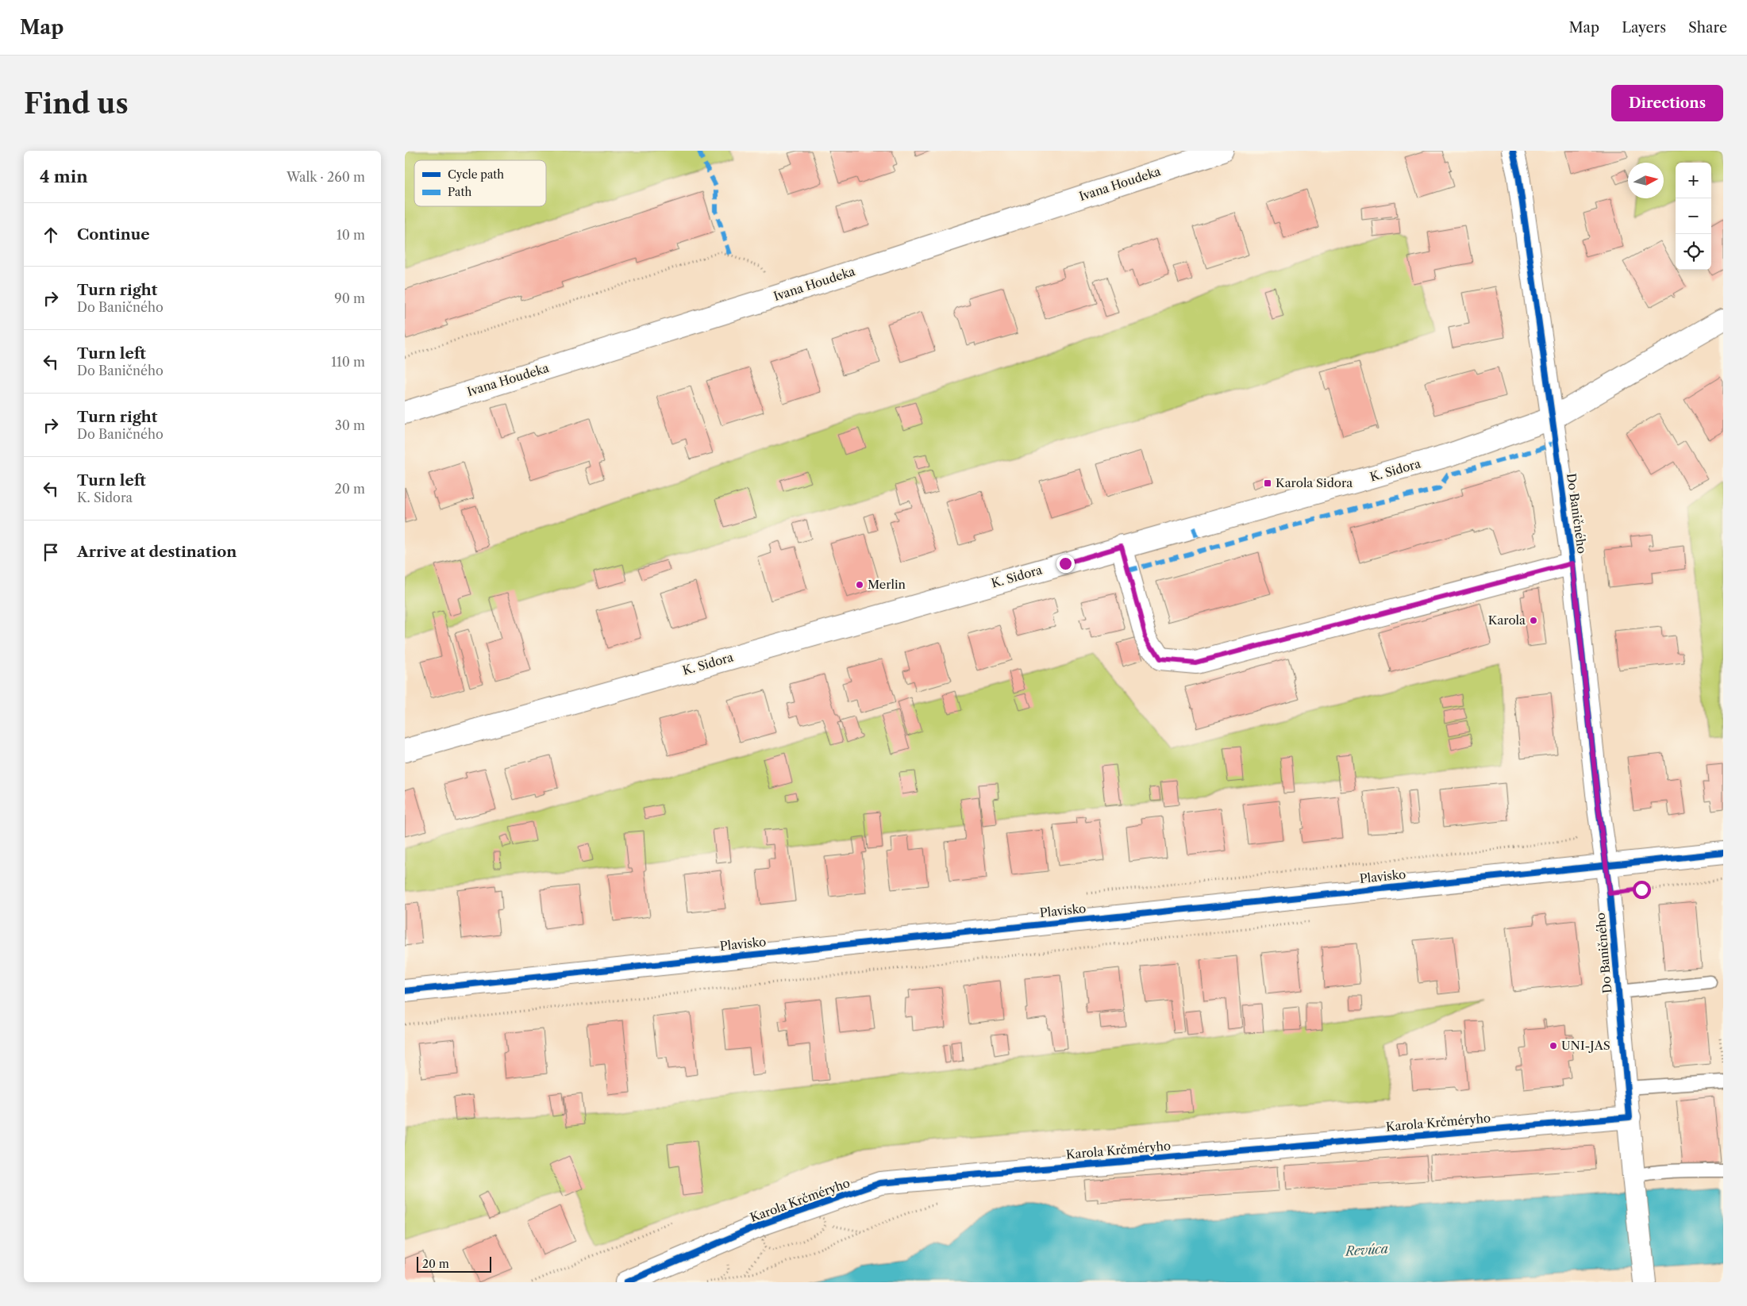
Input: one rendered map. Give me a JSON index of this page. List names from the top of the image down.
{
  "streets": {
    "street": [
      "Ivana Houdeka",
      "K. Sidora",
      "Do Baničného",
      "Plavisko",
      "Karola Krčméryho"
    ]
  },
  "crossings": [
    ["K. Sidora", "Do Baničného"],
    ["Do Baničného", "Plavisko"],
    ["Do Baničného", "Karola Krčméryho"]
  ],
  "water": ["Revúca"],
  "places": {
    "transit": ["Karola Sidora"],
    "other": ["Merlin", "Karola", "UNI-JAS"]
  },
  "legend": ["Cycle path", "Path"],
  "scale_bar": "20 m",
  "north": "right",
  "page": {
    "header": "Map",
    "nav": ["Map", "Layers", "Share"],
    "buttons": "Directions",
    "title": "Find us",
    "heading": ["4 min", "Walk · 260 m"],
    "map_buttons": ["+", "−"],
    "list": [
      ["Continue", "10 m"],
      ["Turn right", "Do Baničného", "90 m"],
      ["Turn left", "Do Baničného", "110 m"],
      ["Turn right", "Do Baničného", "30 m"],
      ["Turn left", "K. Sidora", "20 m"],
      "Arrive at destination"
    ],
    "scale": "20 m"
  }
}
